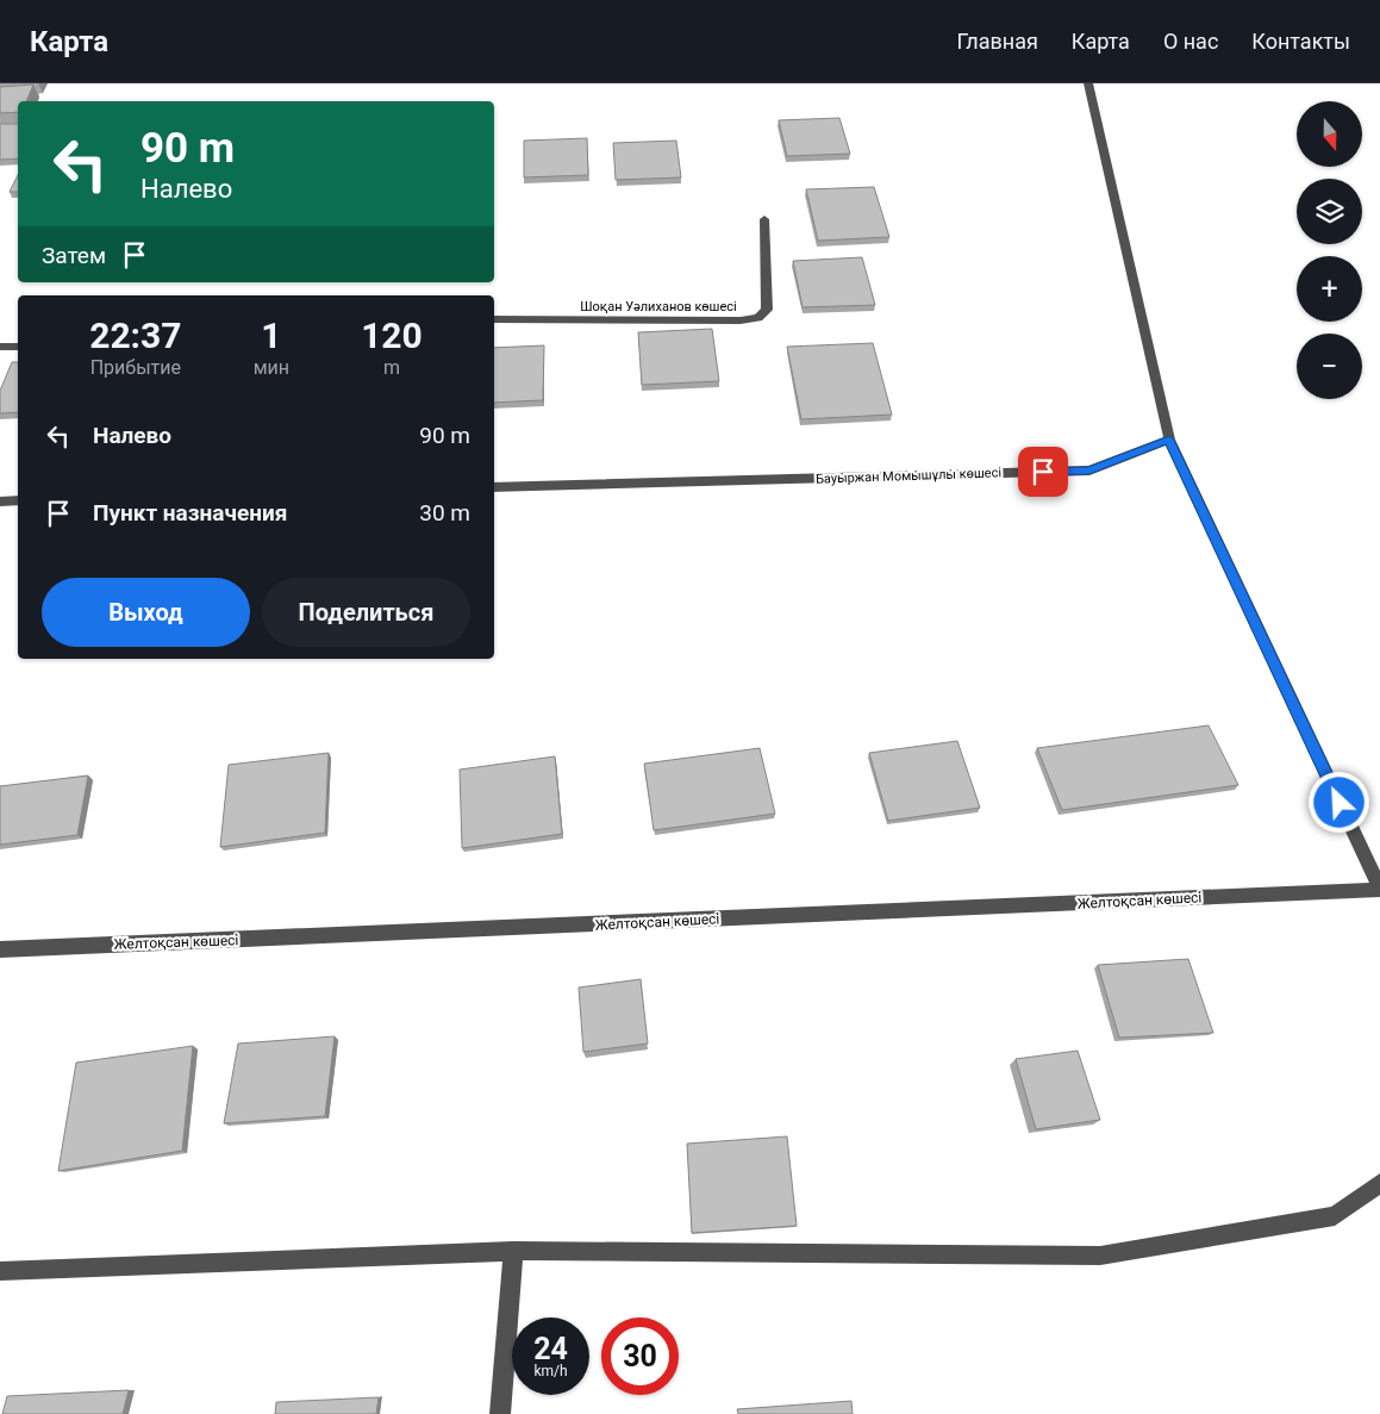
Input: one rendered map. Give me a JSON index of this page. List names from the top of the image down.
{
  "streets": {
    "street": ["Шоқан Уәлиханов көшесі", "Бауыржан Момышұлы көшесі", "Желтоқсан көшесі"]
  },
  "north": "bottom",
  "page": {
    "header": "Карта",
    "nav": [
      "Главная",
      "Карта",
      "О нас",
      "Контакты"
    ],
    "map_buttons": ["+", "−"],
    "turn": ["90 m", "Налево"],
    "then": "Затем",
    "eta": [
      "22:37",
      "Прибытие",
      "1",
      "мин",
      "120",
      "m"
    ],
    "list": [
      {
        "name": "Налево",
        "value": "90 m"
      },
      {
        "name": "Пункт назначения",
        "value": "30 m"
      }
    ],
    "buttons": ["Выход", "Поделиться"],
    "speed": "24 km/h",
    "limit": "30"
  }
}
